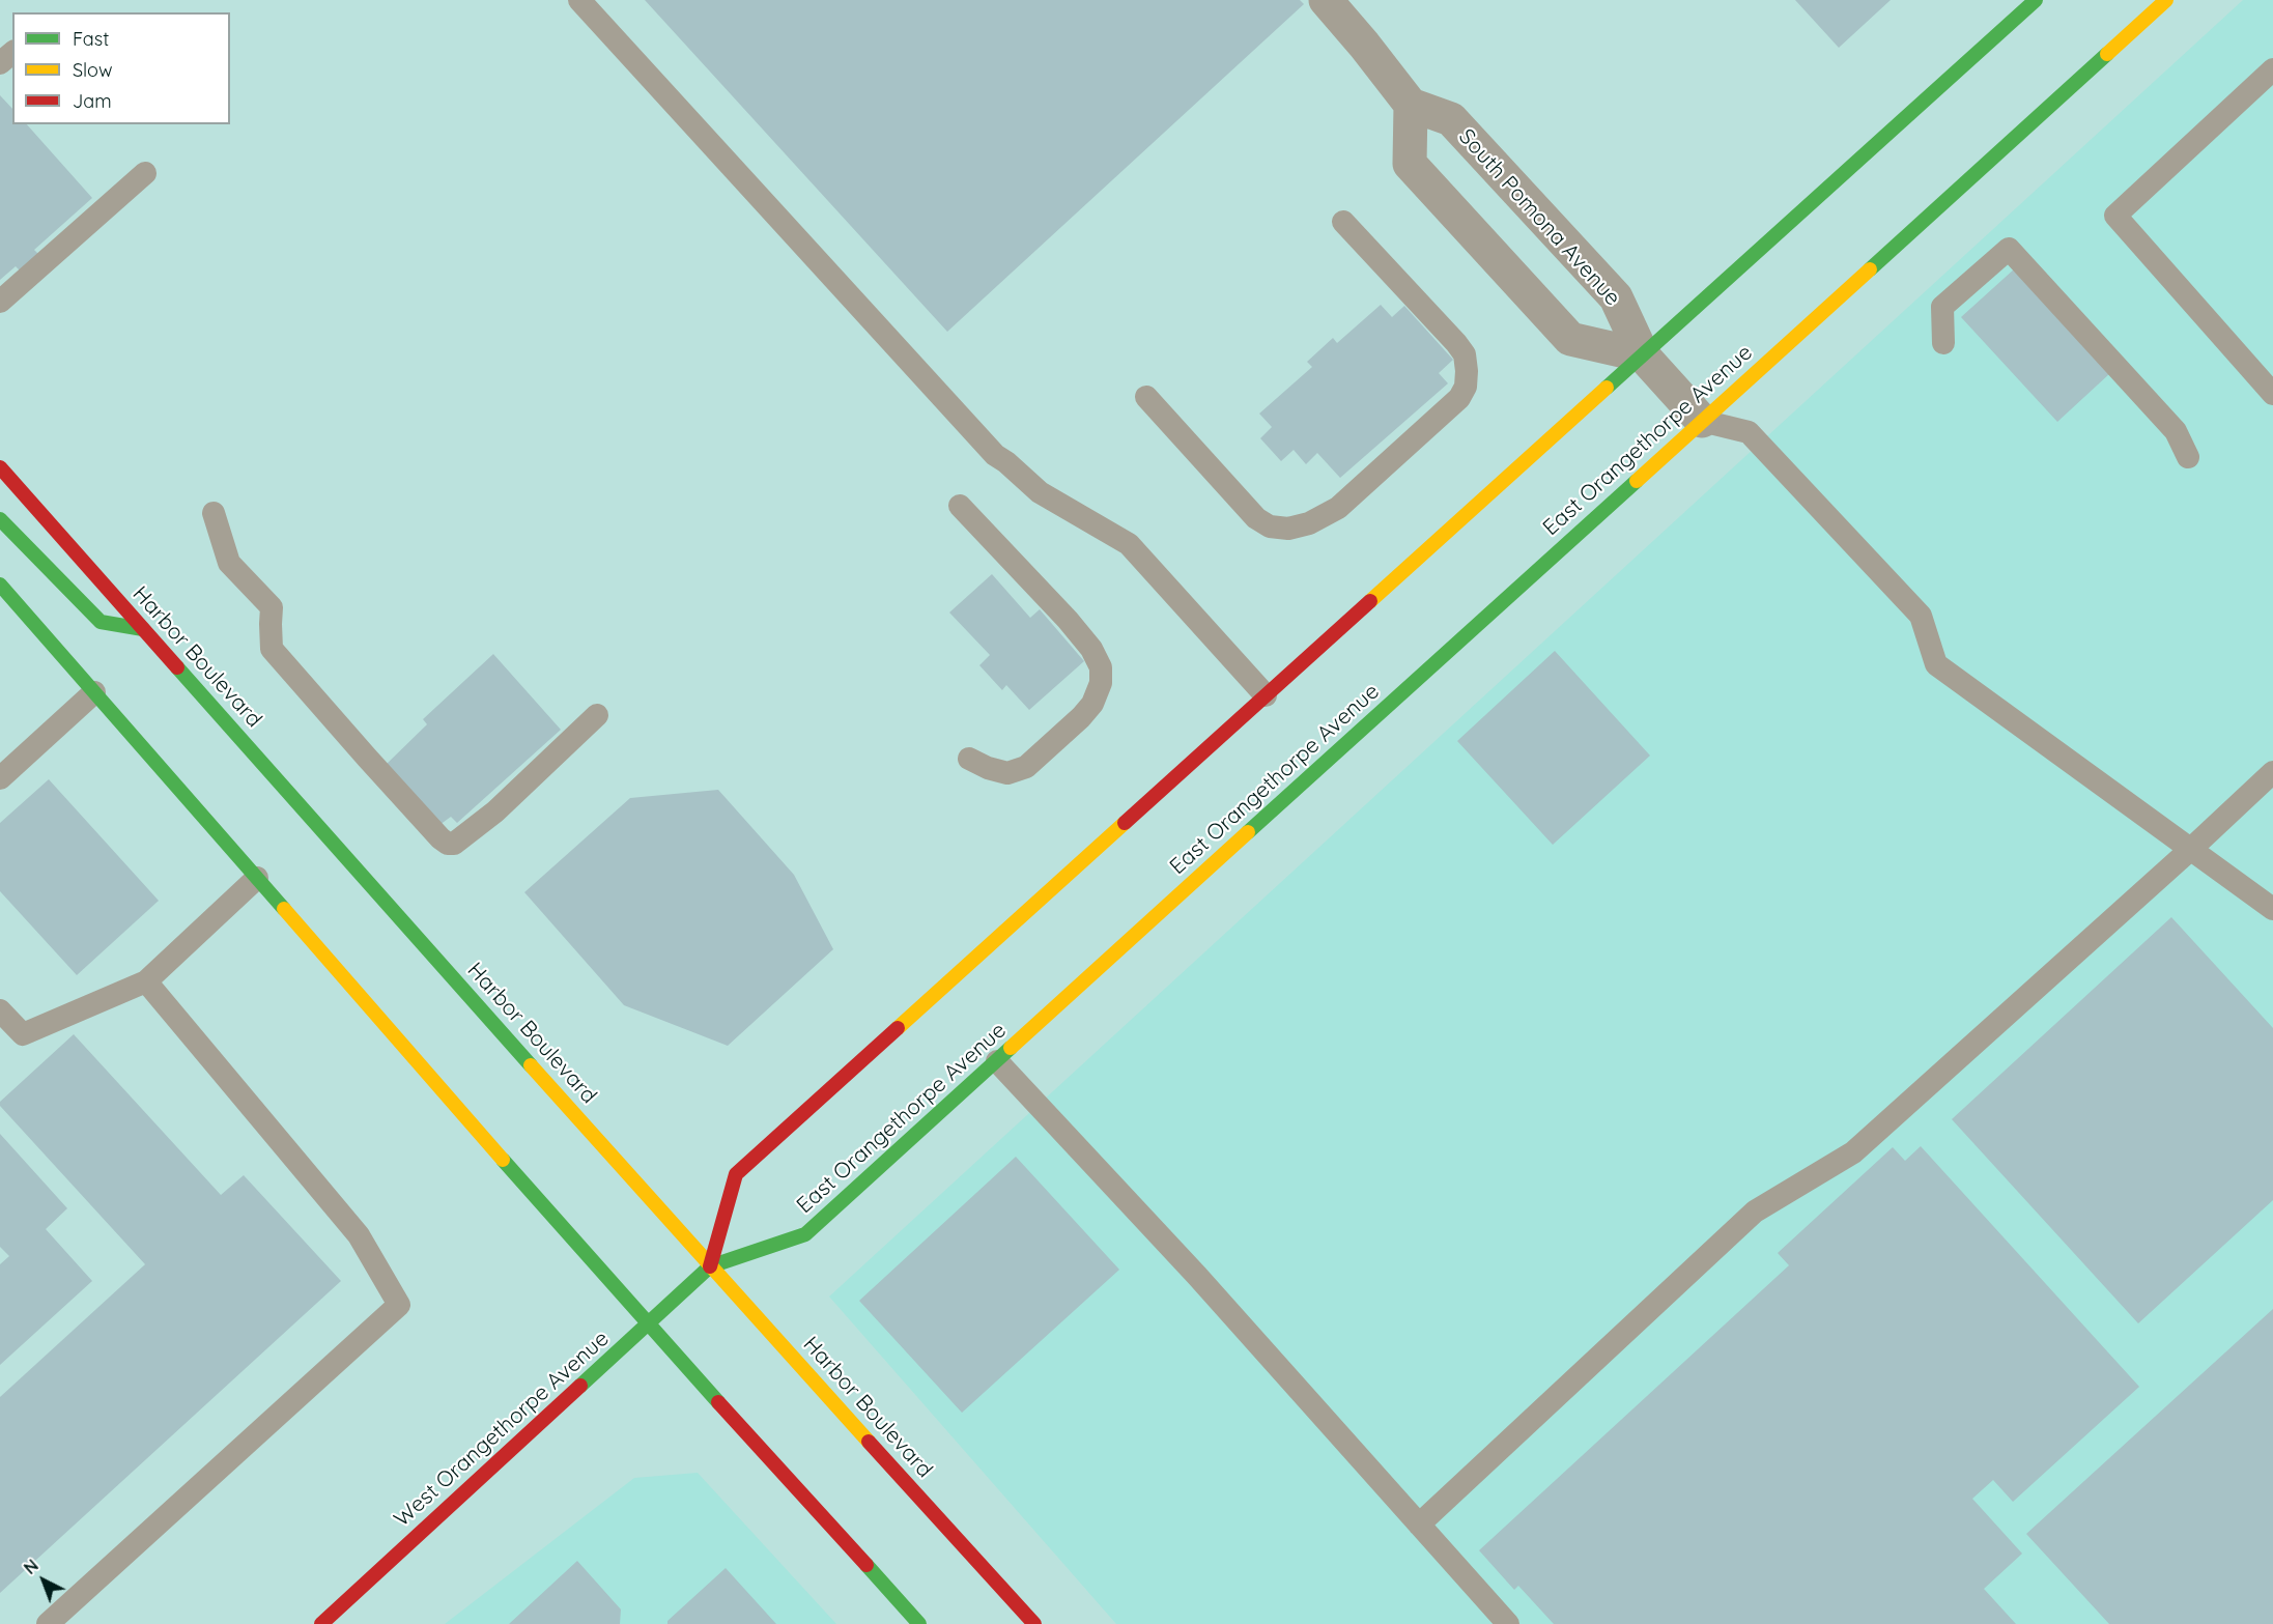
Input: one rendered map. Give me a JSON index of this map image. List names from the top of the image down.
{
  "streets": {
    "main road": ["East Orangethorpe Avenue", "Harbor Boulevard", "West Orangethorpe Avenue"],
    "street": ["South Pomona Avenue"]
  },
  "crossings": [
    ["South Pomona Avenue", "East Orangethorpe Avenue"],
    ["East Orangethorpe Avenue", "Harbor Boulevard"],
    ["East Orangethorpe Avenue", "West Orangethorpe Avenue"],
    ["Harbor Boulevard", "West Orangethorpe Avenue"]
  ],
  "legend": ["Fast", "Slow", "Jam"],
  "north": "top left"
}
